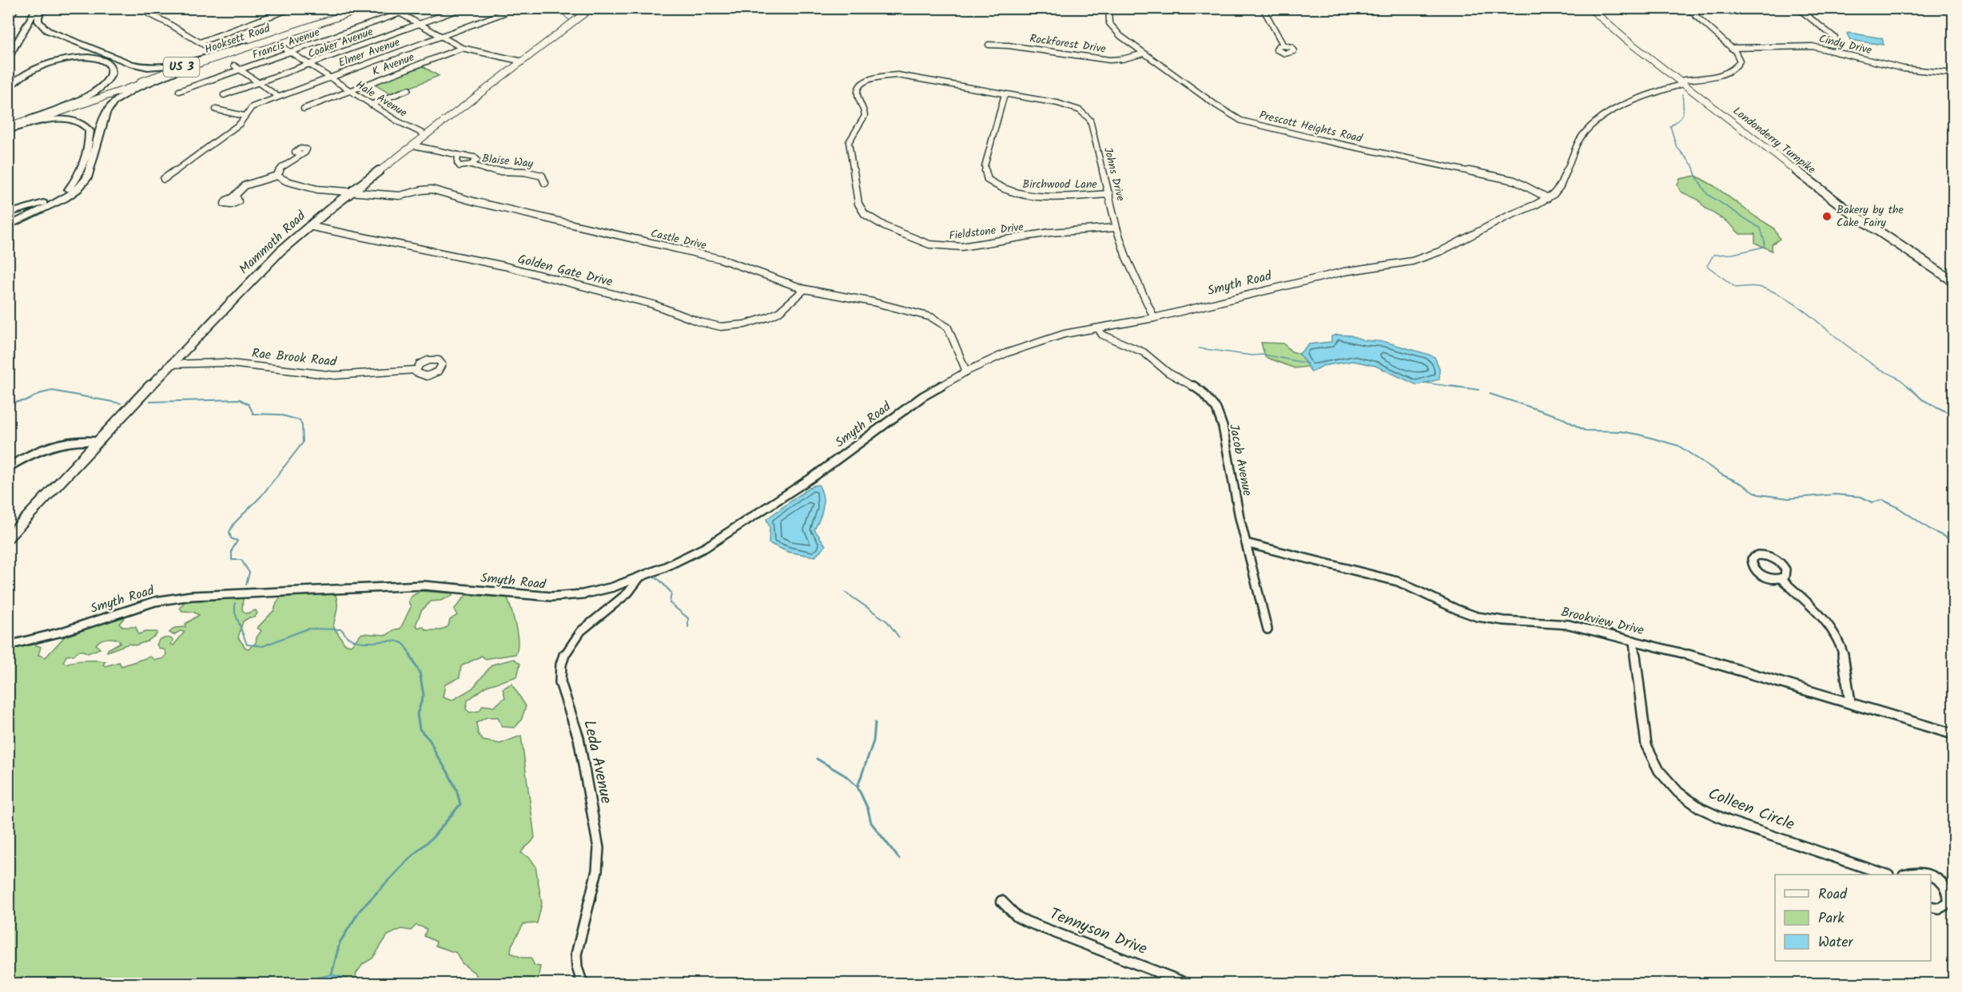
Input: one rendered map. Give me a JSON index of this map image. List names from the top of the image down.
{
  "streets": {
    "main road": [
      "Hooksett Road",
      "US 3",
      "Londonderry Turnpike",
      "Mammoth Road"
    ],
    "street": [
      "Coaker Avenue",
      "Francis Avenue",
      "Rockforest Drive",
      "Cindy Drive",
      "Elmer Avenue",
      "K Avenue",
      "Hale Avenue",
      "Prescott Heights Road",
      "Blaise Way",
      "Johns Drive",
      "Birchwood Lane",
      "Fieldstone Drive",
      "Castle Drive",
      "Golden Gate Drive",
      "Smyth Road",
      "Rae Brook Road",
      "Jacob Avenue",
      "Brookview Drive",
      "Leda Avenue",
      "Colleen Circle",
      "Tennyson Drive"
    ]
  },
  "crossings": [
    ["Coaker Avenue", "Hale Avenue"],
    ["Francis Avenue", "Hale Avenue"],
    ["Rockforest Drive", "Prescott Heights Road"],
    ["Cindy Drive", "Smyth Road"],
    ["Elmer Avenue", "Hale Avenue"],
    ["K Avenue", "Hale Avenue"],
    ["Hale Avenue", "Mammoth Road"],
    ["Prescott Heights Road", "Smyth Road"],
    ["Londonderry Turnpike", "Smyth Road"],
    ["Johns Drive", "Birchwood Lane"],
    ["Johns Drive", "Fieldstone Drive"],
    ["Johns Drive", "Smyth Road"],
    ["Birchwood Lane", "Fieldstone Drive"],
    ["Castle Drive", "Mammoth Road"],
    ["Castle Drive", "Golden Gate Drive"],
    ["Castle Drive", "Smyth Road"],
    ["Mammoth Road", "Golden Gate Drive"],
    ["Mammoth Road", "Rae Brook Road"],
    ["Smyth Road", "Jacob Avenue"],
    ["Smyth Road", "Leda Avenue"],
    ["Jacob Avenue", "Brookview Drive"],
    ["Brookview Drive", "Colleen Circle"]
  ],
  "places": ["Bakery by the Cake Fairy"],
  "legend": ["Road", "Park", "Water"]
}
